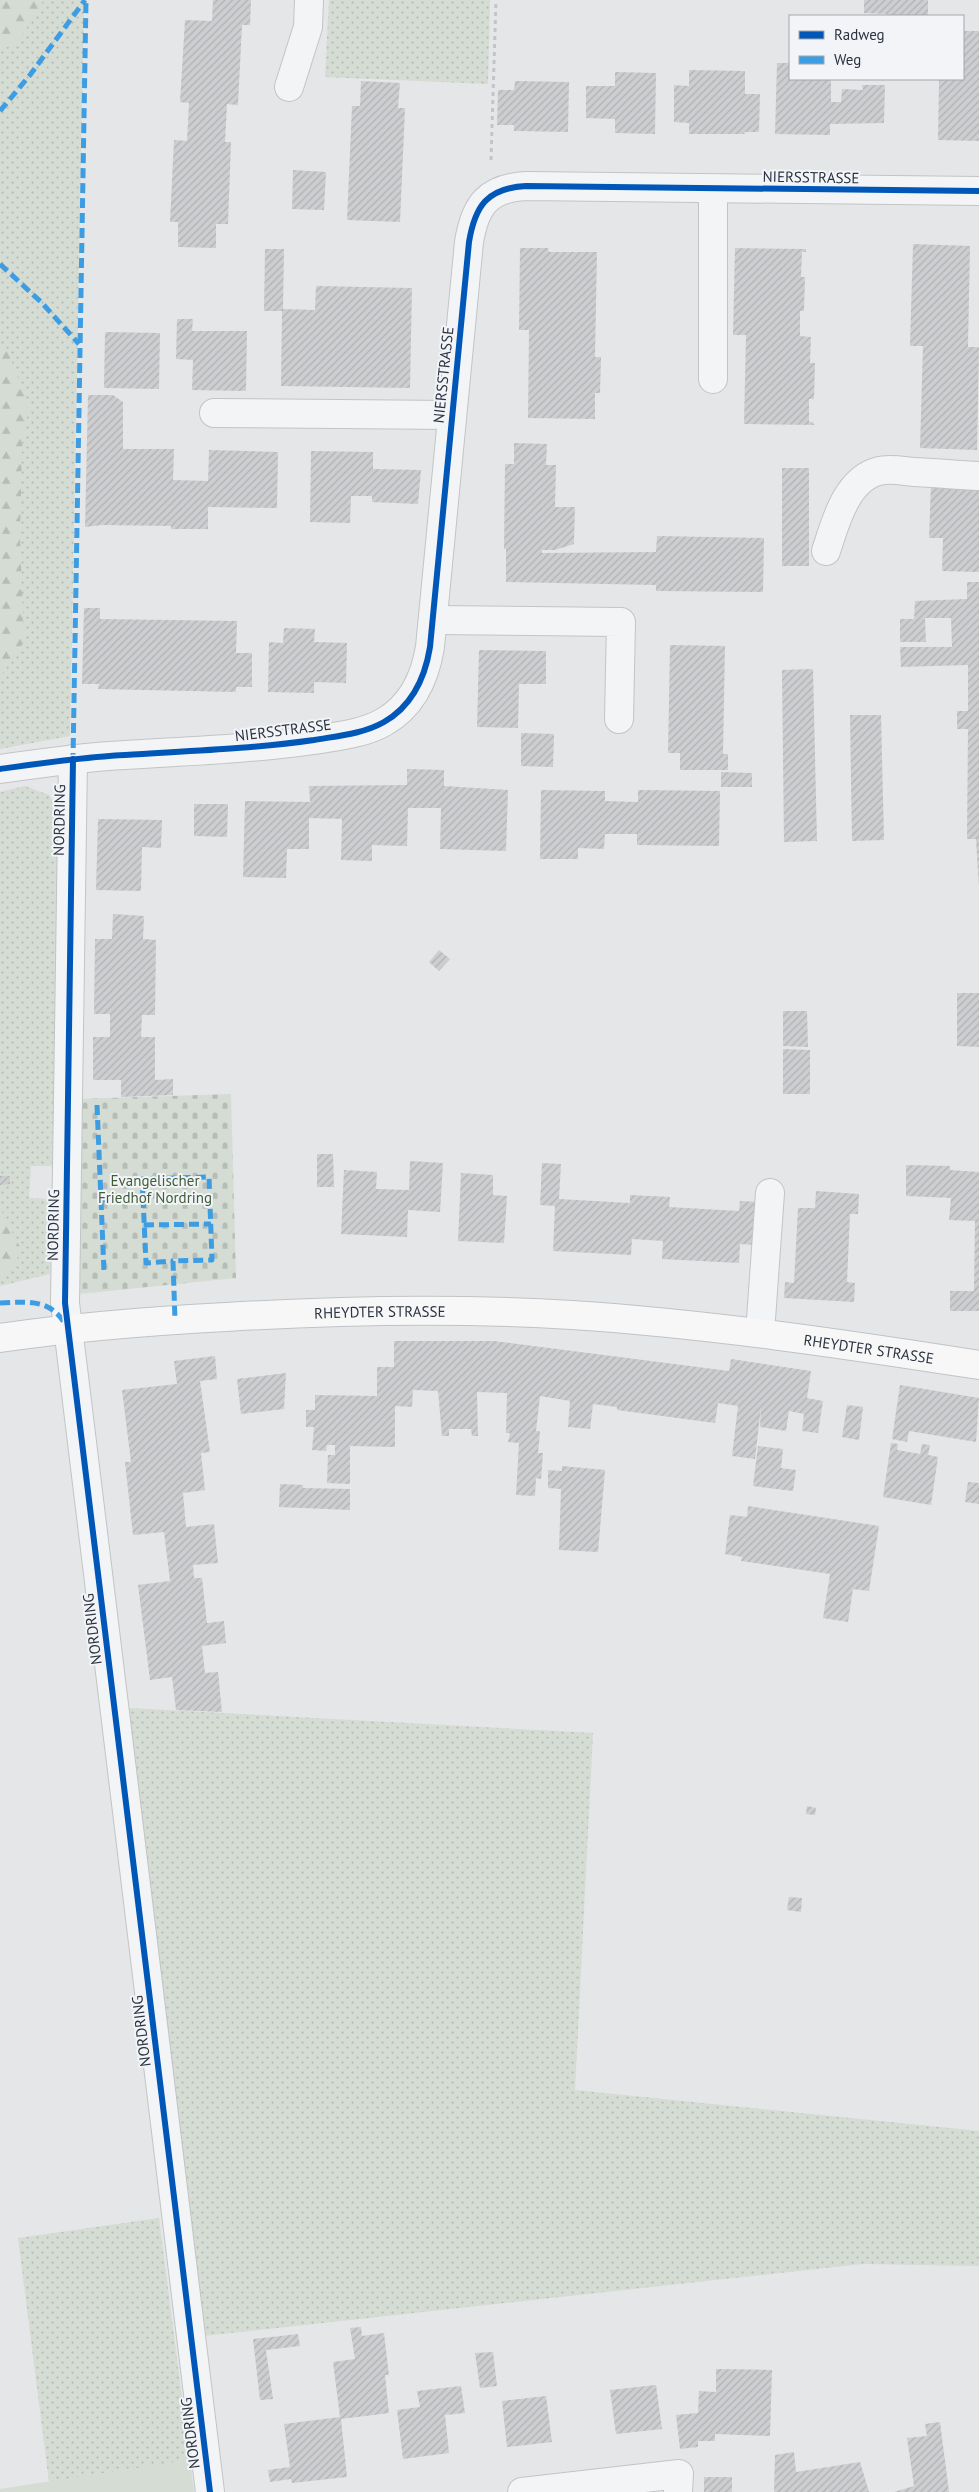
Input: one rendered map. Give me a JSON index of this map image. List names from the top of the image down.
{
  "streets": {
    "main road": ["RHEYDTER STRASSE"],
    "street": ["NIERSSTRASSE", "NORDRING"]
  },
  "crossings": [
    ["NIERSSTRASSE", "NORDRING"],
    ["NORDRING", "RHEYDTER STRASSE"]
  ],
  "parks": ["Evangelischer Friedhof Nordring"],
  "legend": ["Radweg", "Weg"]
}
